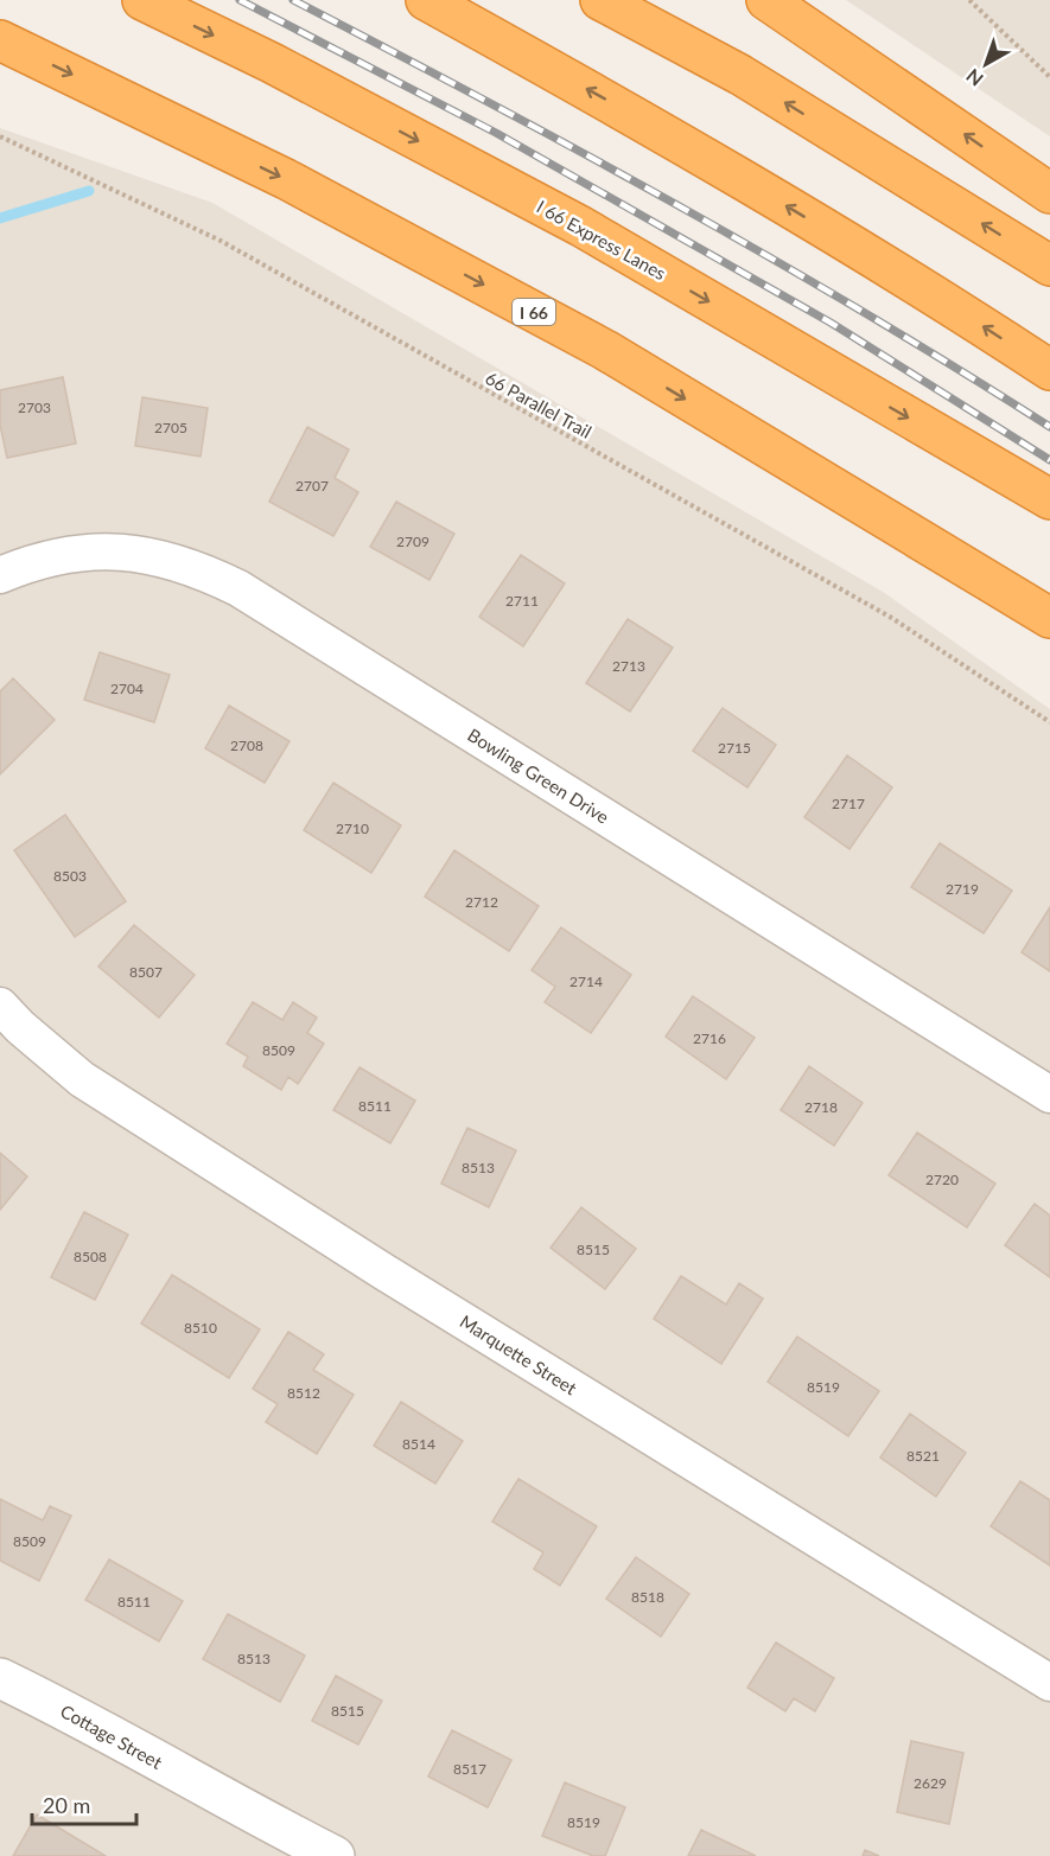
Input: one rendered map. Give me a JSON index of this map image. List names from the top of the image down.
{
  "streets": {
    "highway": ["I 66 Express Lanes", "I 66"],
    "street": ["Bowling Green Drive", "Marquette Street", "Cottage Street"],
    "path": ["66 Parallel Trail"]
  },
  "house_numbers": [
    "2703",
    "2705",
    "2707",
    "2709",
    "2711",
    "2713",
    "2704",
    "2708",
    "2715",
    "2717",
    "2710",
    "8503",
    "2719",
    "2712",
    "8507",
    "2714",
    "2716",
    "8509",
    "8511",
    "2718",
    "8513",
    "2720",
    "8515",
    "8508",
    "8510",
    "8519",
    "8512",
    "8514",
    "8521",
    "8509",
    "8518",
    "8511",
    "8513",
    "8515",
    "8517",
    "2629",
    "8519"
  ],
  "scale_bar": "20 m",
  "north": "bottom left"
}
